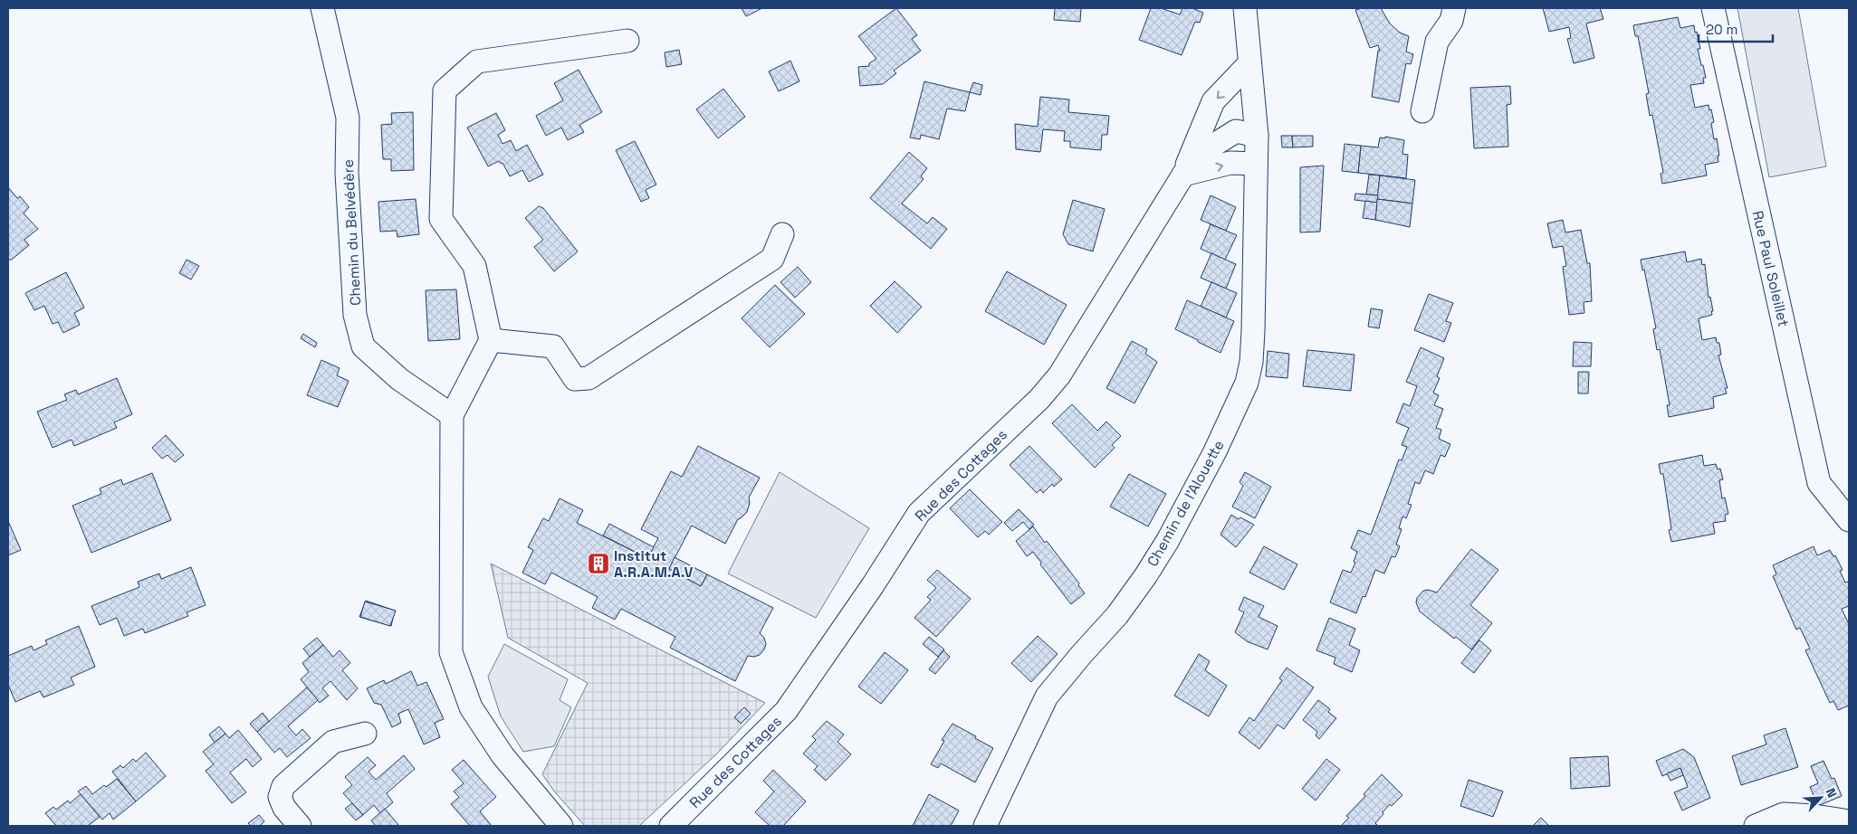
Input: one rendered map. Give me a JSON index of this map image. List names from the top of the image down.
{
  "streets": {
    "street": [
      "Chemin du Belvédère",
      "Rue Paul Soleillet",
      "Rue des Cottages",
      "Chemin de l'Alouette"
    ]
  },
  "places": {
    "building": ["Institut A.R.A.M.A.V"]
  },
  "scale_bar": "20 m",
  "north": "top right"
}
